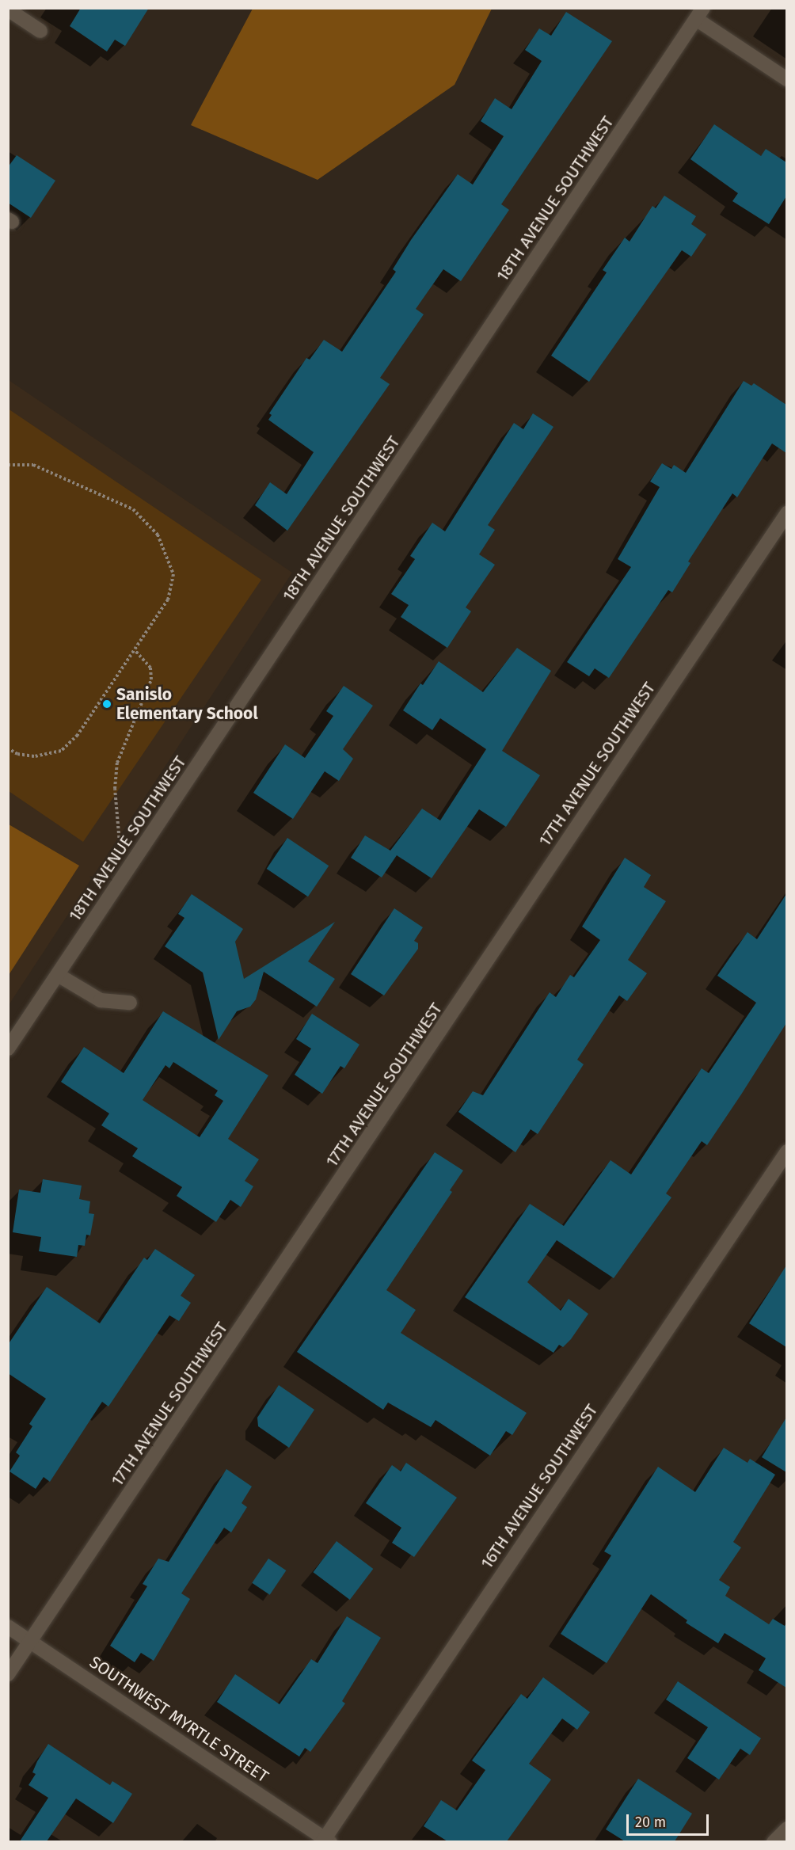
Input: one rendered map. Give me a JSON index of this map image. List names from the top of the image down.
{
  "streets": {
    "street": [
      "18TH AVENUE SOUTHWEST",
      "17TH AVENUE SOUTHWEST",
      "16TH AVENUE SOUTHWEST",
      "SOUTHWEST MYRTLE STREET"
    ]
  },
  "crossings": [
    ["17TH AVENUE SOUTHWEST", "SOUTHWEST MYRTLE STREET"],
    ["16TH AVENUE SOUTHWEST", "SOUTHWEST MYRTLE STREET"]
  ],
  "places": ["Sanislo Elementary School"],
  "scale_bar": "20 m"
}
